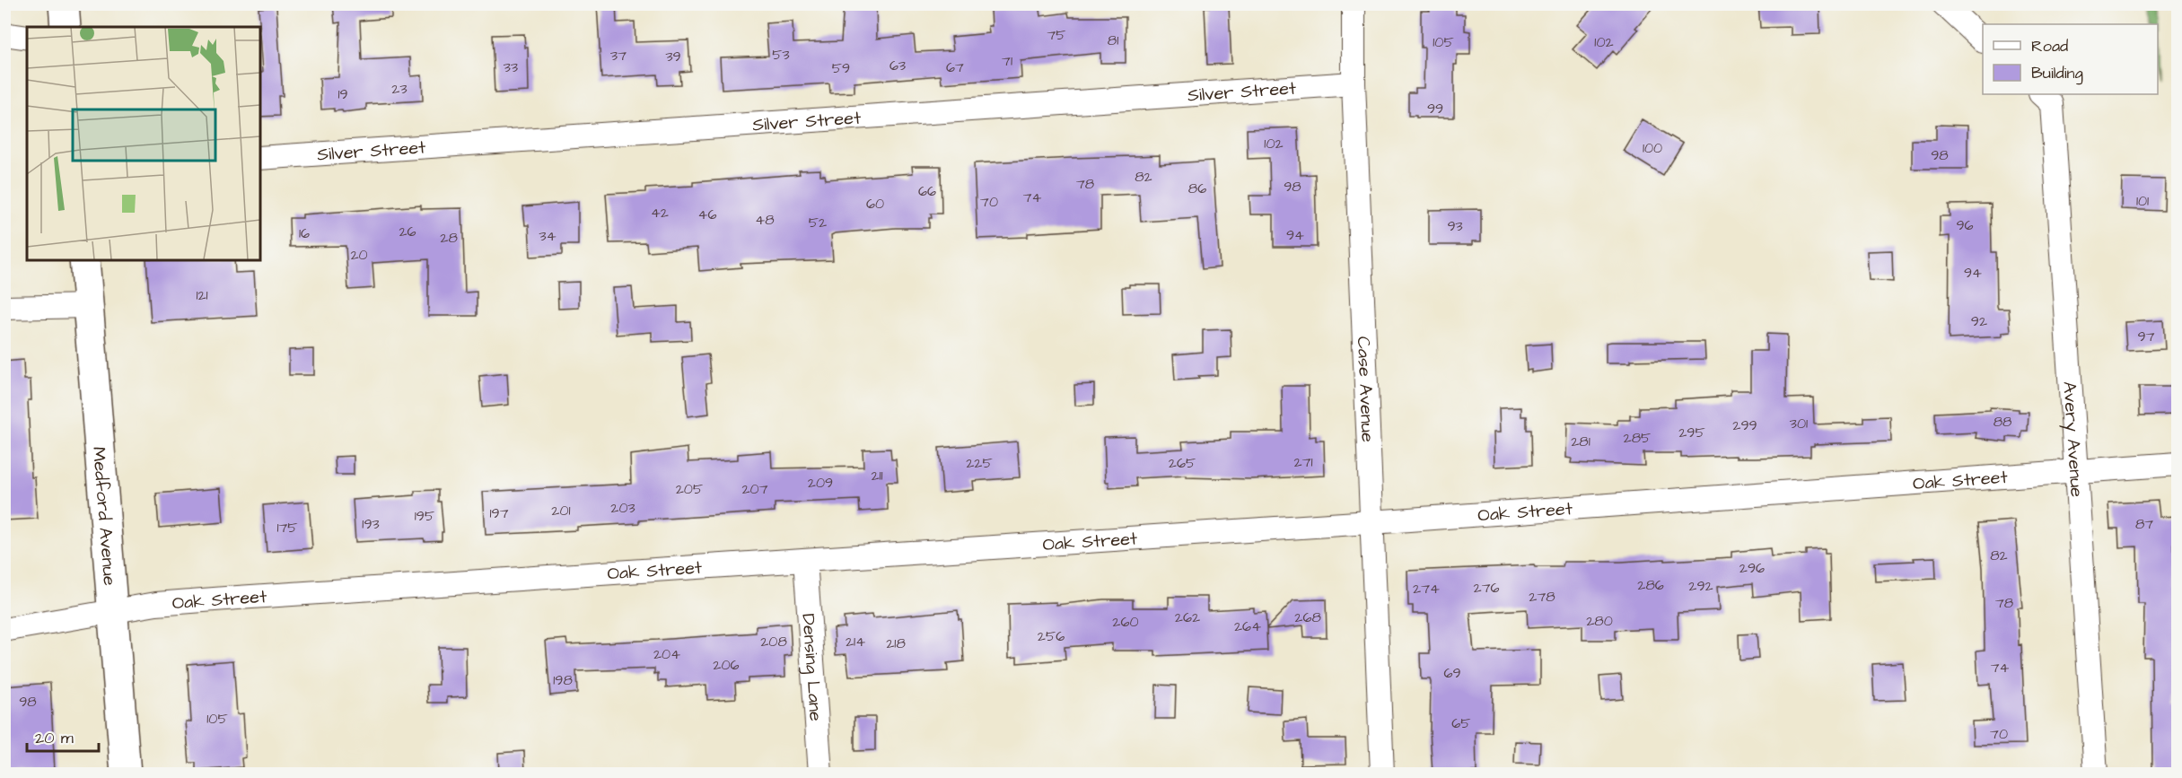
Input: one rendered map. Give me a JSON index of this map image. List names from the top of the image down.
{
  "streets": {
    "main road": ["Medford Avenue"],
    "street": [
      "Silver Street",
      "Case Avenue",
      "Avery Avenue",
      "Oak Street",
      "Densing Lane"
    ]
  },
  "crossings": [
    ["Silver Street", "Case Avenue"],
    ["Case Avenue", "Oak Street"],
    ["Avery Avenue", "Oak Street"],
    ["Oak Street", "Medford Avenue"],
    ["Oak Street", "Densing Lane"]
  ],
  "house_numbers": [
    "75",
    "81",
    "105",
    "102",
    "53",
    "37",
    "39",
    "71",
    "63",
    "33",
    "67",
    "59",
    "23",
    "19",
    "99",
    "102",
    "100",
    "98",
    "82",
    "78",
    "98",
    "86",
    "66",
    "74",
    "101",
    "70",
    "60",
    "42",
    "46",
    "48",
    "52",
    "96",
    "93",
    "26",
    "16",
    "94",
    "34",
    "28",
    "20",
    "94",
    "121",
    "92",
    "97",
    "88",
    "301",
    "299",
    "295",
    "285",
    "281",
    "271",
    "225",
    "265",
    "211",
    "209",
    "205",
    "207",
    "203",
    "201",
    "197",
    "195",
    "193",
    "87",
    "175",
    "82",
    "296",
    "286",
    "292",
    "276",
    "274",
    "278",
    "78",
    "262",
    "268",
    "280",
    "260",
    "264",
    "256",
    "208",
    "214",
    "218",
    "204",
    "206",
    "74",
    "69",
    "198",
    "98",
    "105",
    "65",
    "70"
  ],
  "legend": ["Road", "Building"],
  "scale_bar": "20 m"
}
